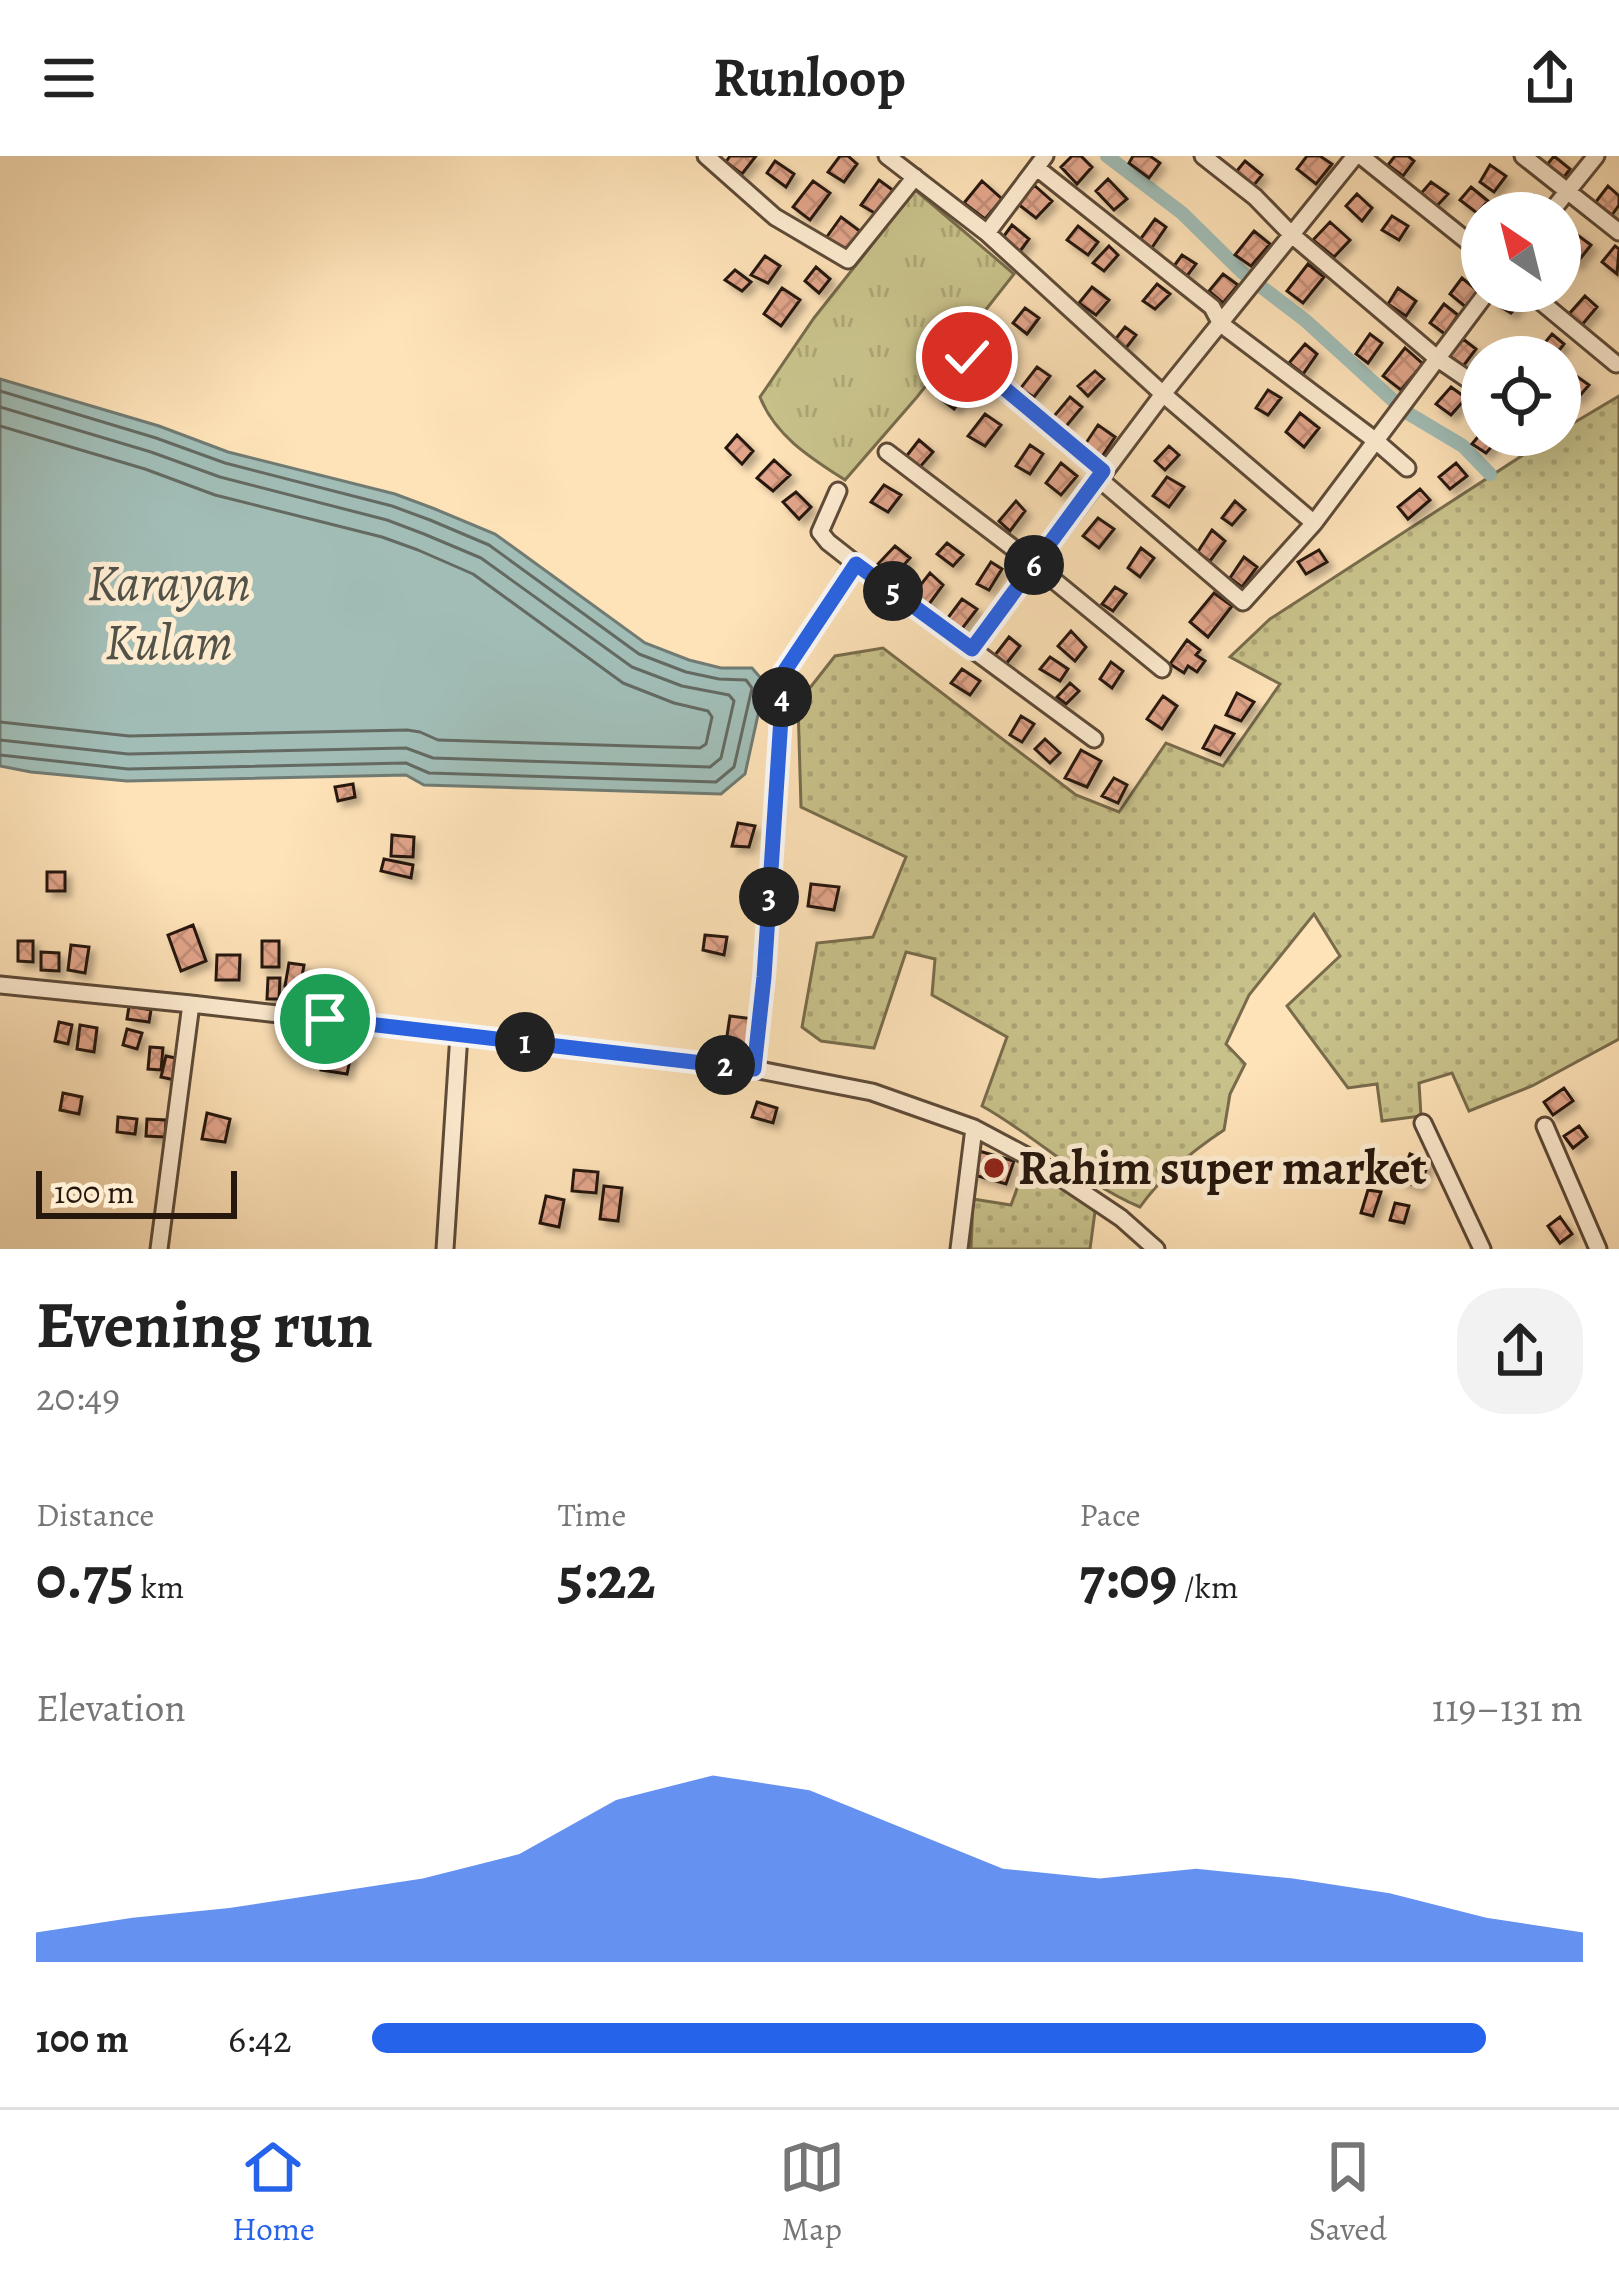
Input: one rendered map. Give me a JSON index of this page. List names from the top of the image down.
{
  "water": ["Karayan Kulam"],
  "places": ["Rahim super market"],
  "scale_bar": "100 m",
  "north": "top left",
  "page": {
    "header": "Runloop",
    "pins": [
      "6",
      "5",
      "4",
      "3",
      "1",
      "2"
    ],
    "scale": "100 m",
    "heading": ["Evening run", "20:49"],
    "stats": [
      ["Distance", "0.75 km"],
      ["Time", "5:22"],
      ["Pace", "7:09 /km"]
    ],
    "chart": ["Elevation", "119–131 m"],
    "list": [
      {
        "name": "100 m",
        "note": "6:42"
      }
    ],
    "tabs": ["Home", "Map", "Saved"]
  }
}
